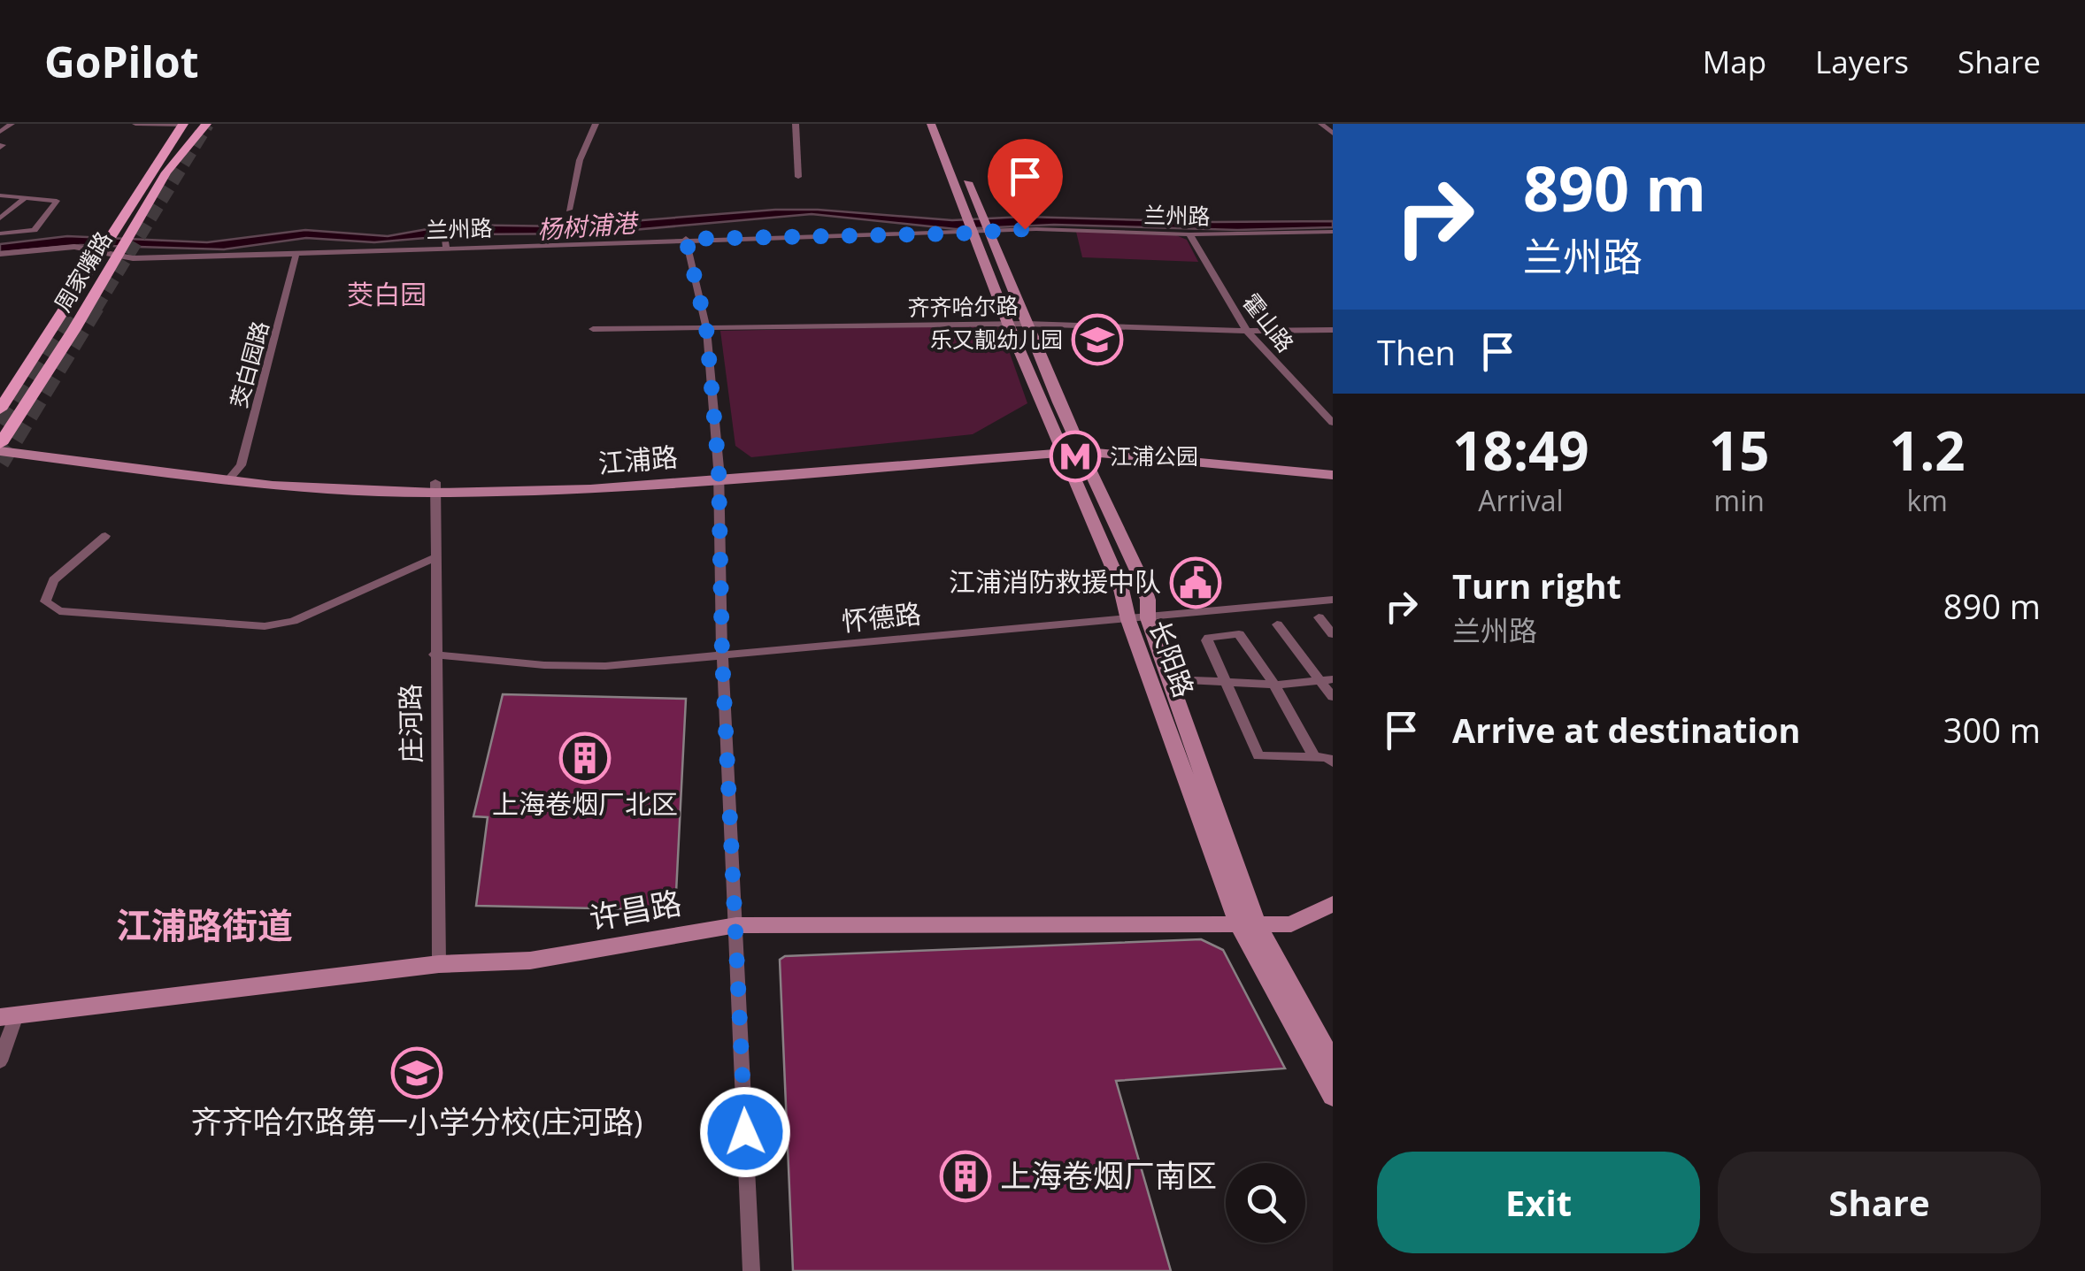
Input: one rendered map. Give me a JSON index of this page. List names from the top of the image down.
{
  "streets": {
    "main road": [
      "周家嘴路",
      "江浦路",
      "长阳路",
      "许昌路"
    ],
    "street": [
      "兰州路",
      "齐齐哈尔路",
      "霍山路",
      "茭白园路",
      "怀德路",
      "庄河路"
    ]
  },
  "crossings": [
    ["兰州路", "周家嘴路"],
    ["兰州路", "霍山路"],
    ["兰州路", "茭白园路"],
    ["兰州路", "长阳路"],
    ["周家嘴路", "江浦路"],
    ["齐齐哈尔路", "霍山路"],
    ["齐齐哈尔路", "长阳路"],
    ["茭白园路", "江浦路"],
    ["江浦路", "长阳路"],
    ["江浦路", "庄河路"],
    ["怀德路", "长阳路"],
    ["怀德路", "庄河路"],
    ["长阳路", "许昌路"],
    ["庄河路", "许昌路"]
  ],
  "districts": ["茭白园", "江浦路街道"],
  "water": ["杨树浦港"],
  "places": {
    "school or university": ["乐又靓幼儿园", "齐齐哈尔路第一小学分校(庄河路)"],
    "metro station": ["江浦公园"],
    "public building": ["江浦消防救援中队"],
    "building": ["上海卷烟厂北区", "上海卷烟厂南区"]
  },
  "page": {
    "header": "GoPilot",
    "nav": ["Map", "Layers", "Share"],
    "turn": ["890 m", "兰州路"],
    "then": "Then",
    "eta": [
      "18:49",
      "Arrival",
      "15",
      "min",
      "1.2",
      "km"
    ],
    "list": [
      {
        "name": "Turn right",
        "note": "兰州路",
        "value": "890 m"
      },
      {
        "name": "Arrive at destination",
        "value": "300 m"
      }
    ],
    "buttons": ["Exit", "Share"]
  }
}
